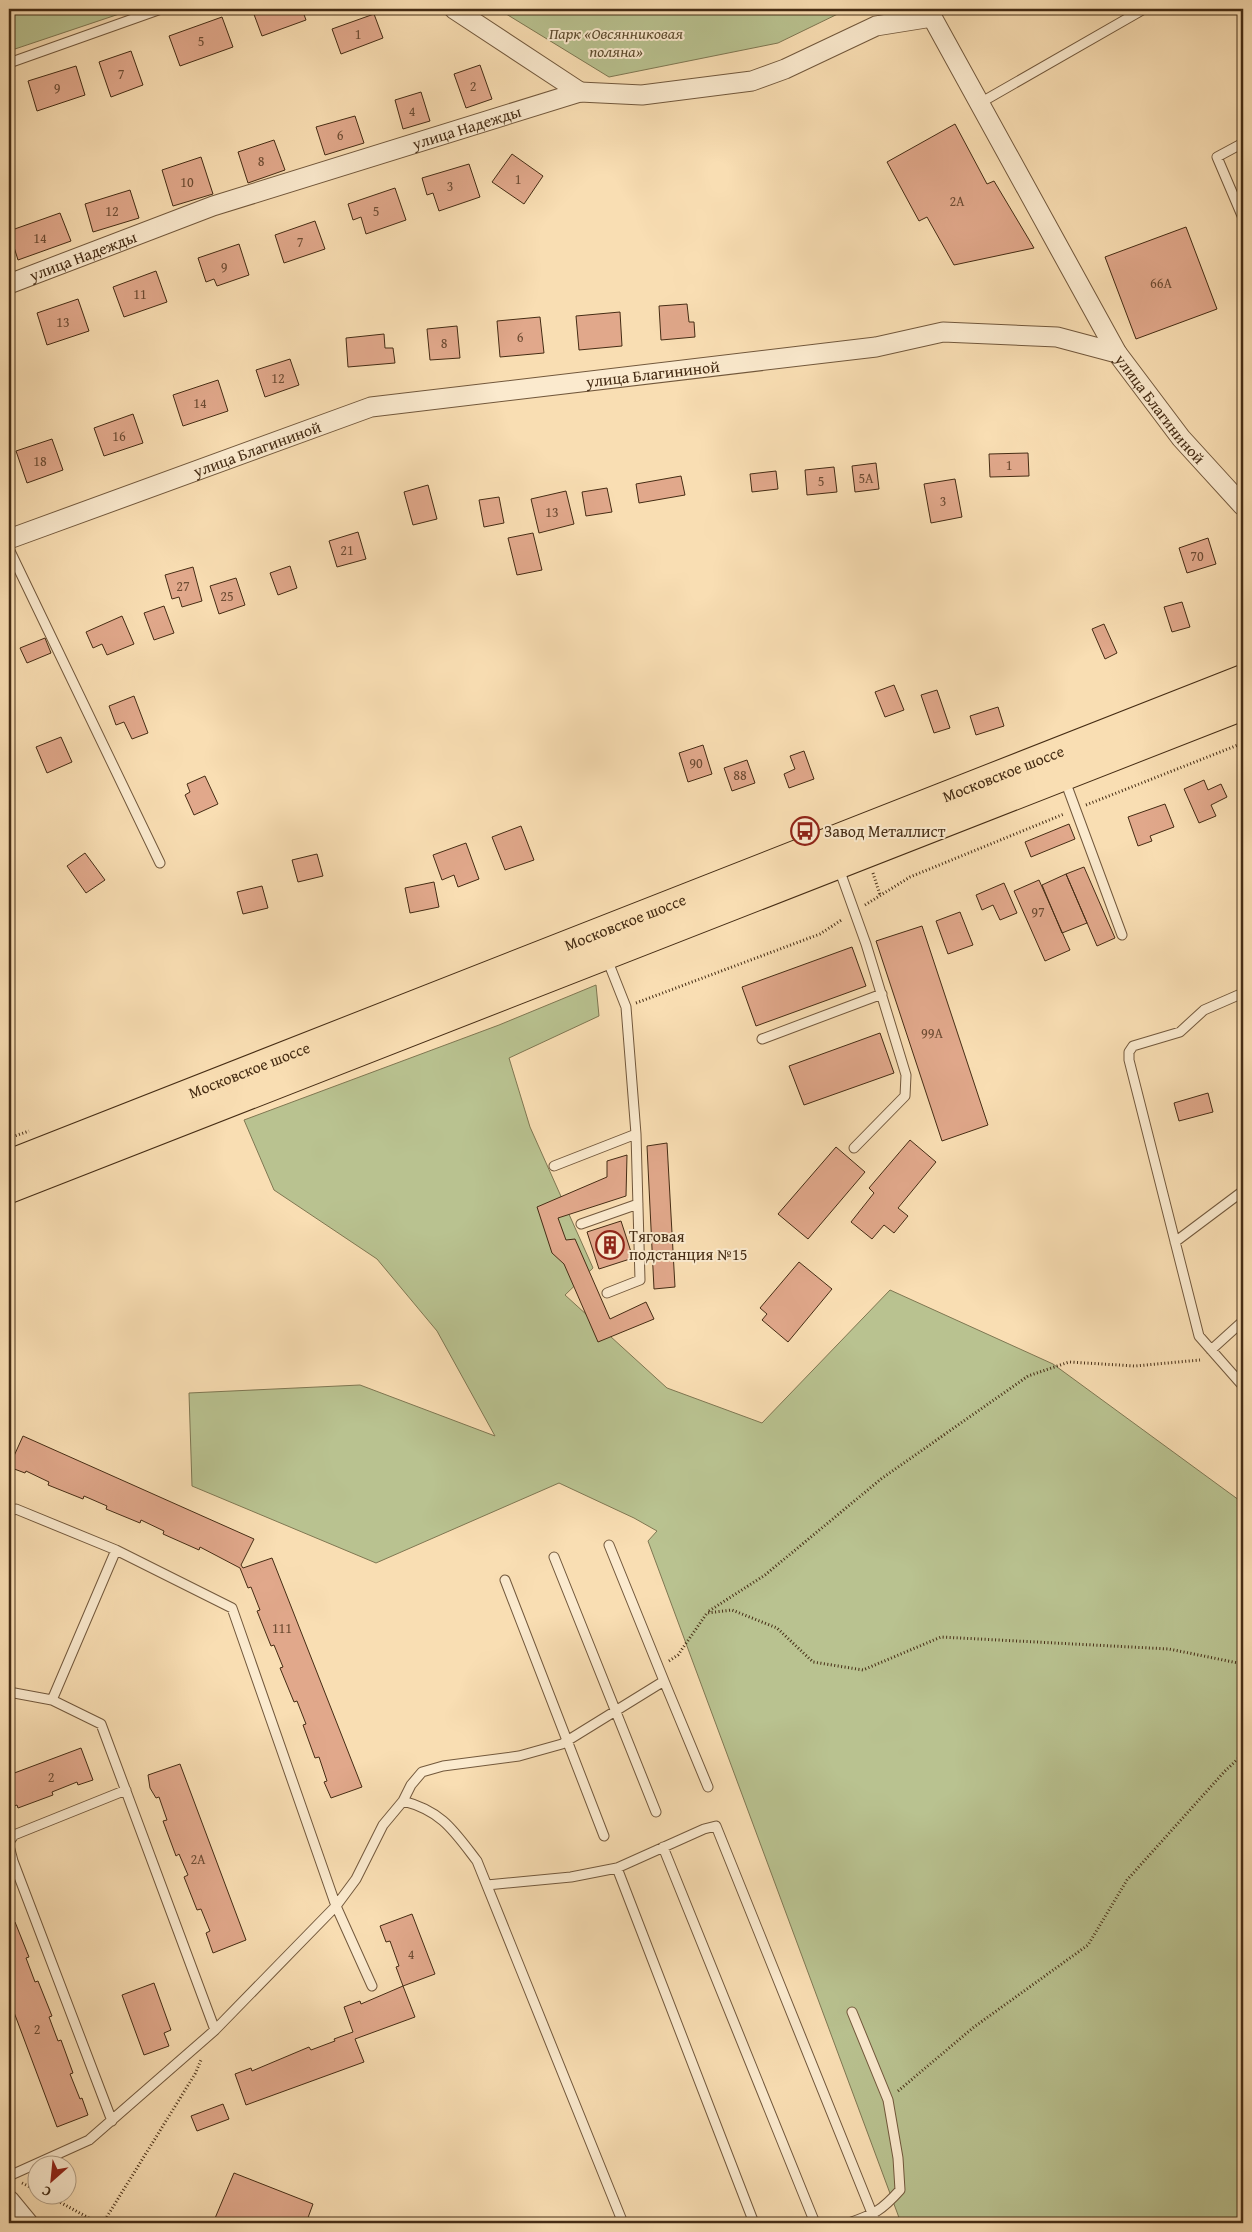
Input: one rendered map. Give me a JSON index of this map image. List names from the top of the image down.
{
  "streets": {
    "main road": ["Московское шоссе"],
    "street": ["улица Надежды", "улица Благининой"]
  },
  "parks": ["Парк «Овсянниковая поляна»"],
  "places": {
    "bus stop": ["Завод Металлист"],
    "building": ["Тяговая подстанция №15"]
  },
  "house_numbers": [
    "1",
    "5",
    "7",
    "2",
    "9",
    "4",
    "6",
    "8",
    "1",
    "10",
    "3",
    "2А",
    "12",
    "5",
    "14",
    "7",
    "9",
    "66А",
    "11",
    "13",
    "6",
    "8",
    "12",
    "14",
    "16",
    "18",
    "1",
    "5А",
    "5",
    "3",
    "13",
    "21",
    "70",
    "27",
    "25",
    "90",
    "88",
    "97",
    "99А",
    "111",
    "2",
    "2А",
    "4",
    "2"
  ],
  "north": "bottom left"
}
